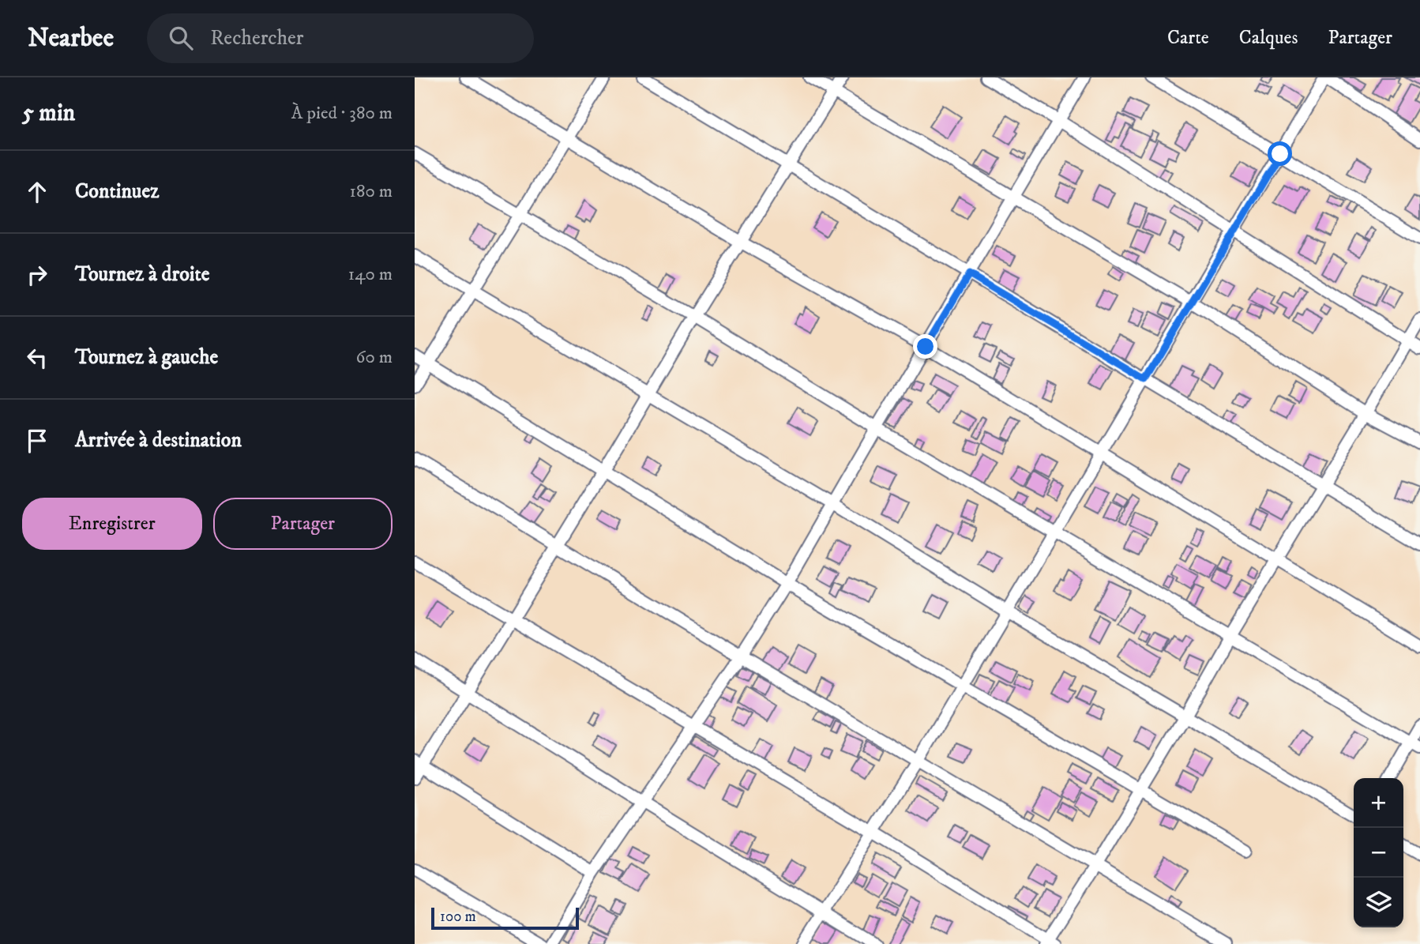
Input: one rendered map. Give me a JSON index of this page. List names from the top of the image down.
{
  "scale_bar": "100 m",
  "page": {
    "header": "Nearbee",
    "search": "Rechercher",
    "nav": ["Carte", "Calques", "Partager"],
    "heading": ["5 min", "À pied · 380 m"],
    "list": [
      ["Continuez", "180 m"],
      ["Tournez à droite", "140 m"],
      ["Tournez à gauche", "60 m"],
      "Arrivée à destination"
    ],
    "buttons": ["Enregistrer", "Partager"],
    "map_buttons": ["+", "−"],
    "scale": "100 m"
  }
}
